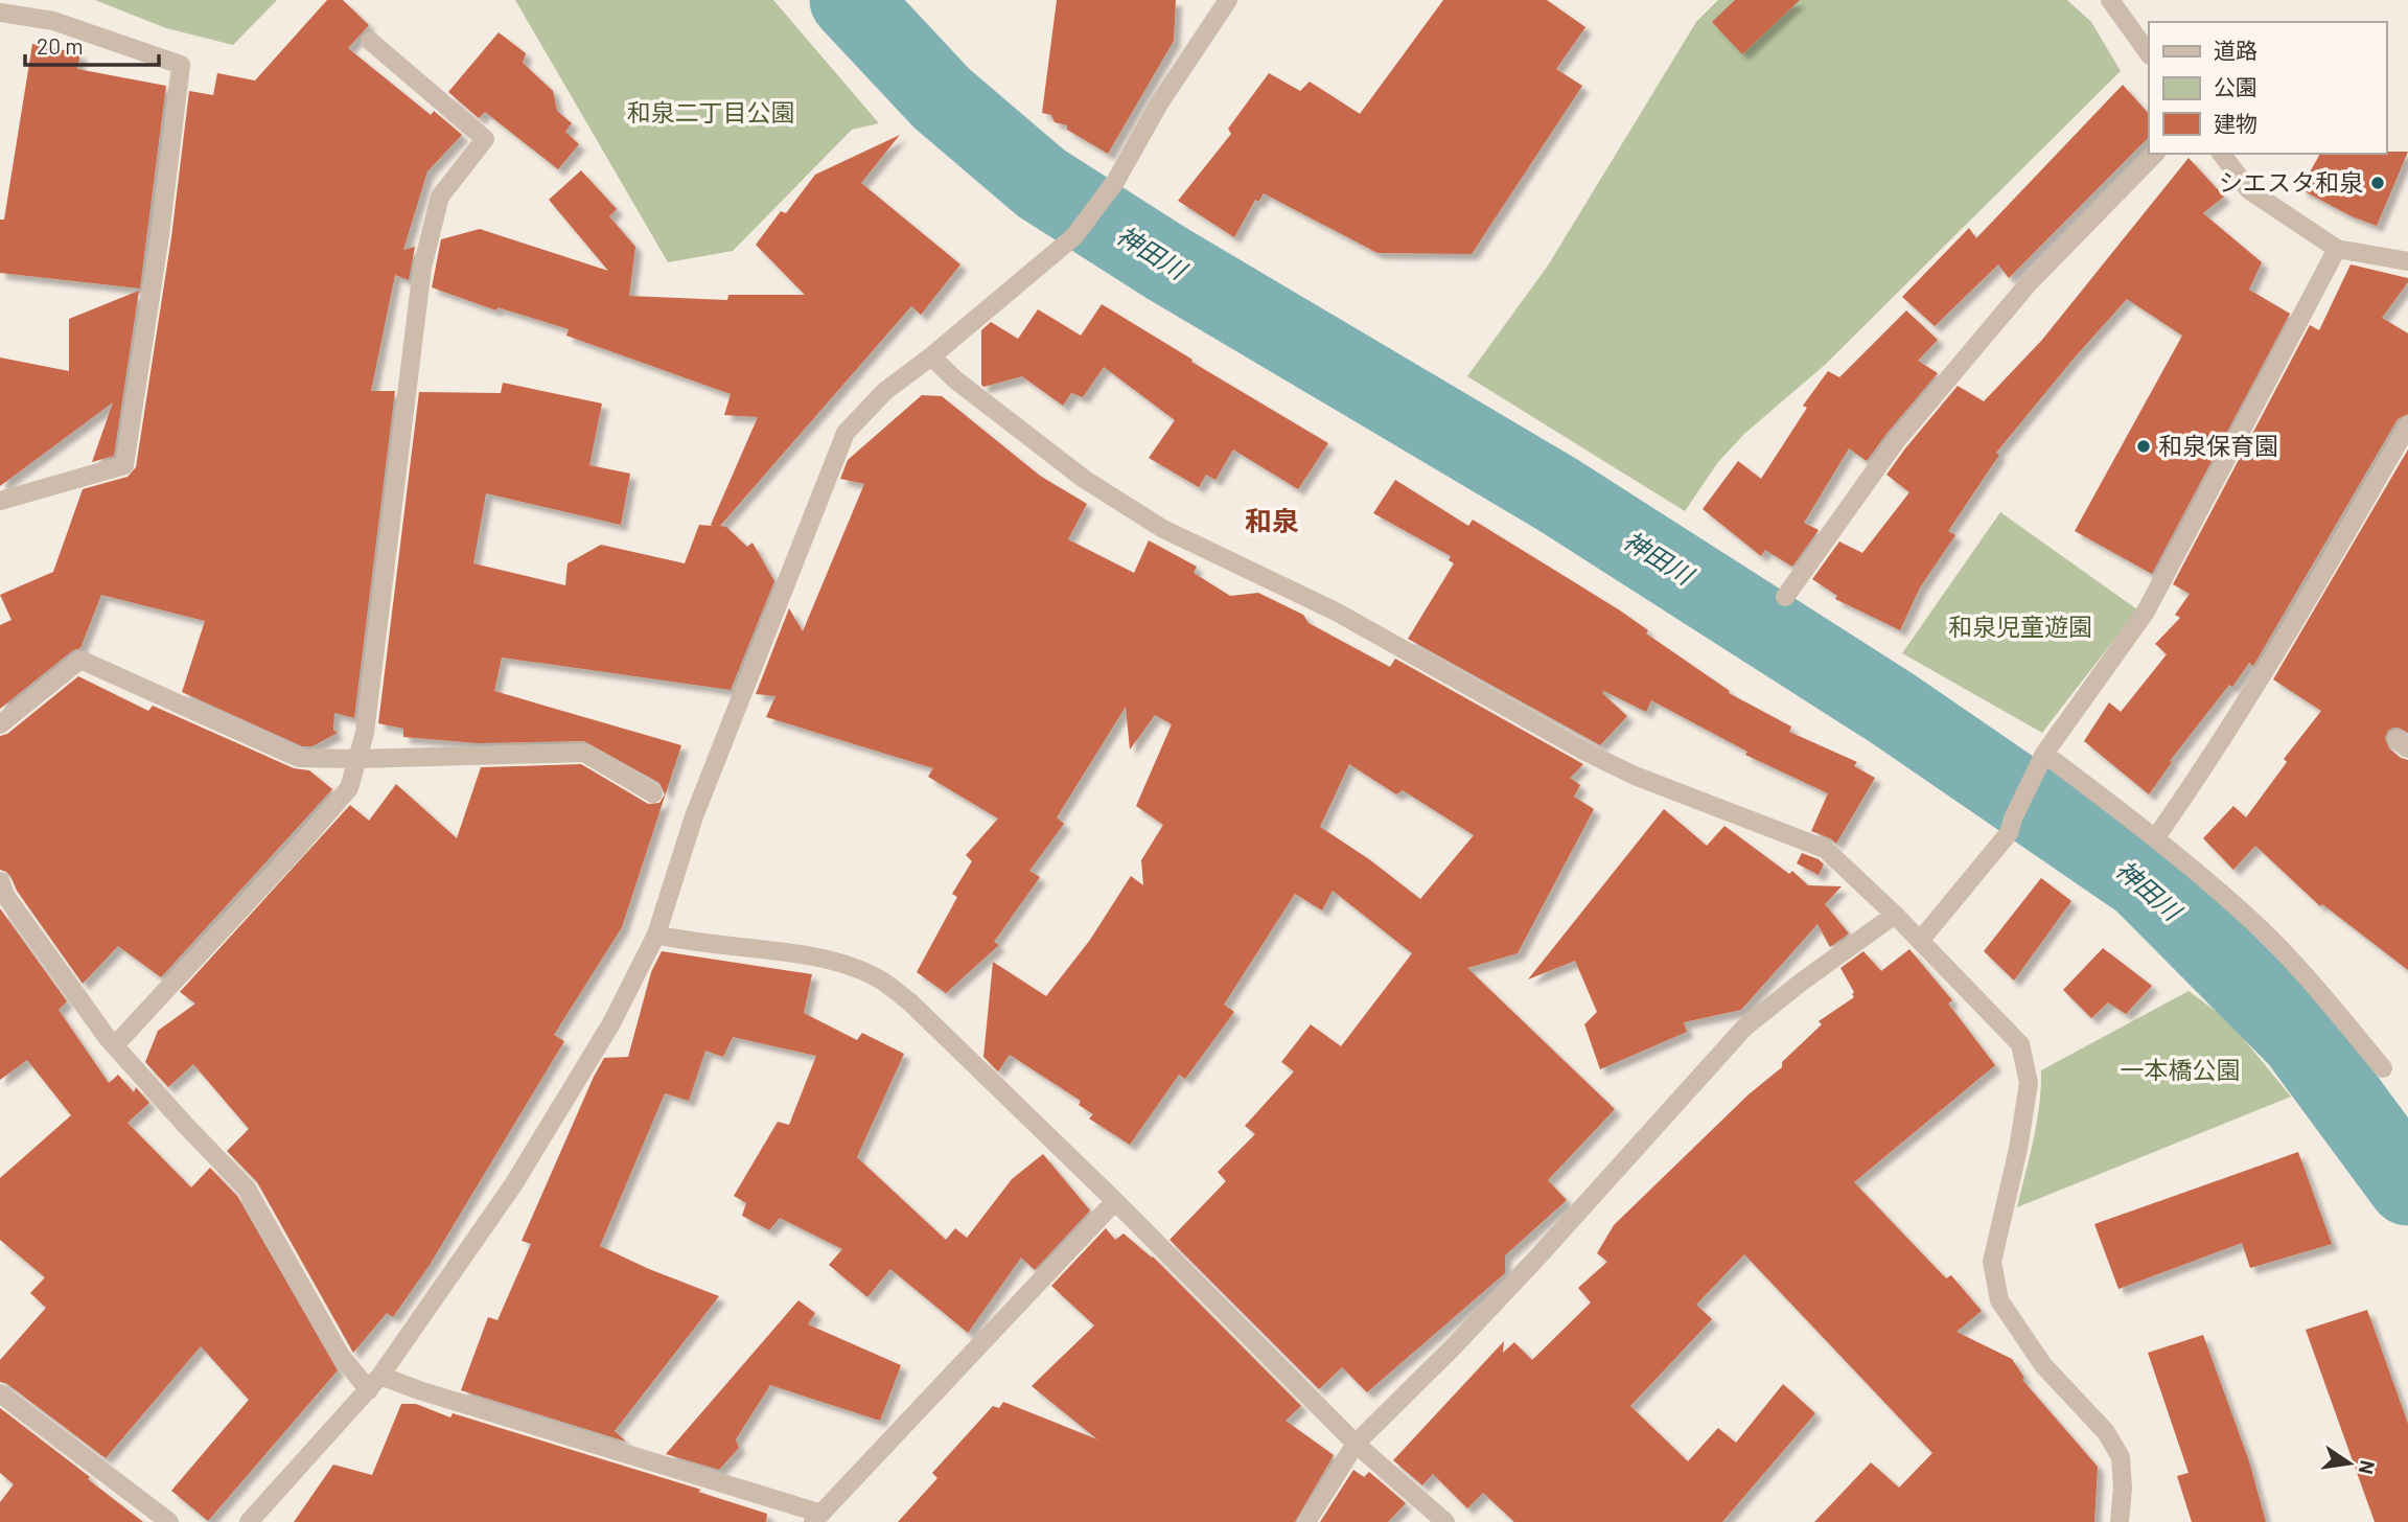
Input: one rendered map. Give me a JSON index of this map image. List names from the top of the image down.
{
  "districts": ["和泉"],
  "water": ["神田川"],
  "parks": ["和泉二丁目公園", "和泉児童遊園", "一本橋公園"],
  "places": ["シエスタ和泉", "和泉保育園"],
  "legend": ["道路", "公園", "建物"],
  "scale_bar": "20 m",
  "north": "right"
}
